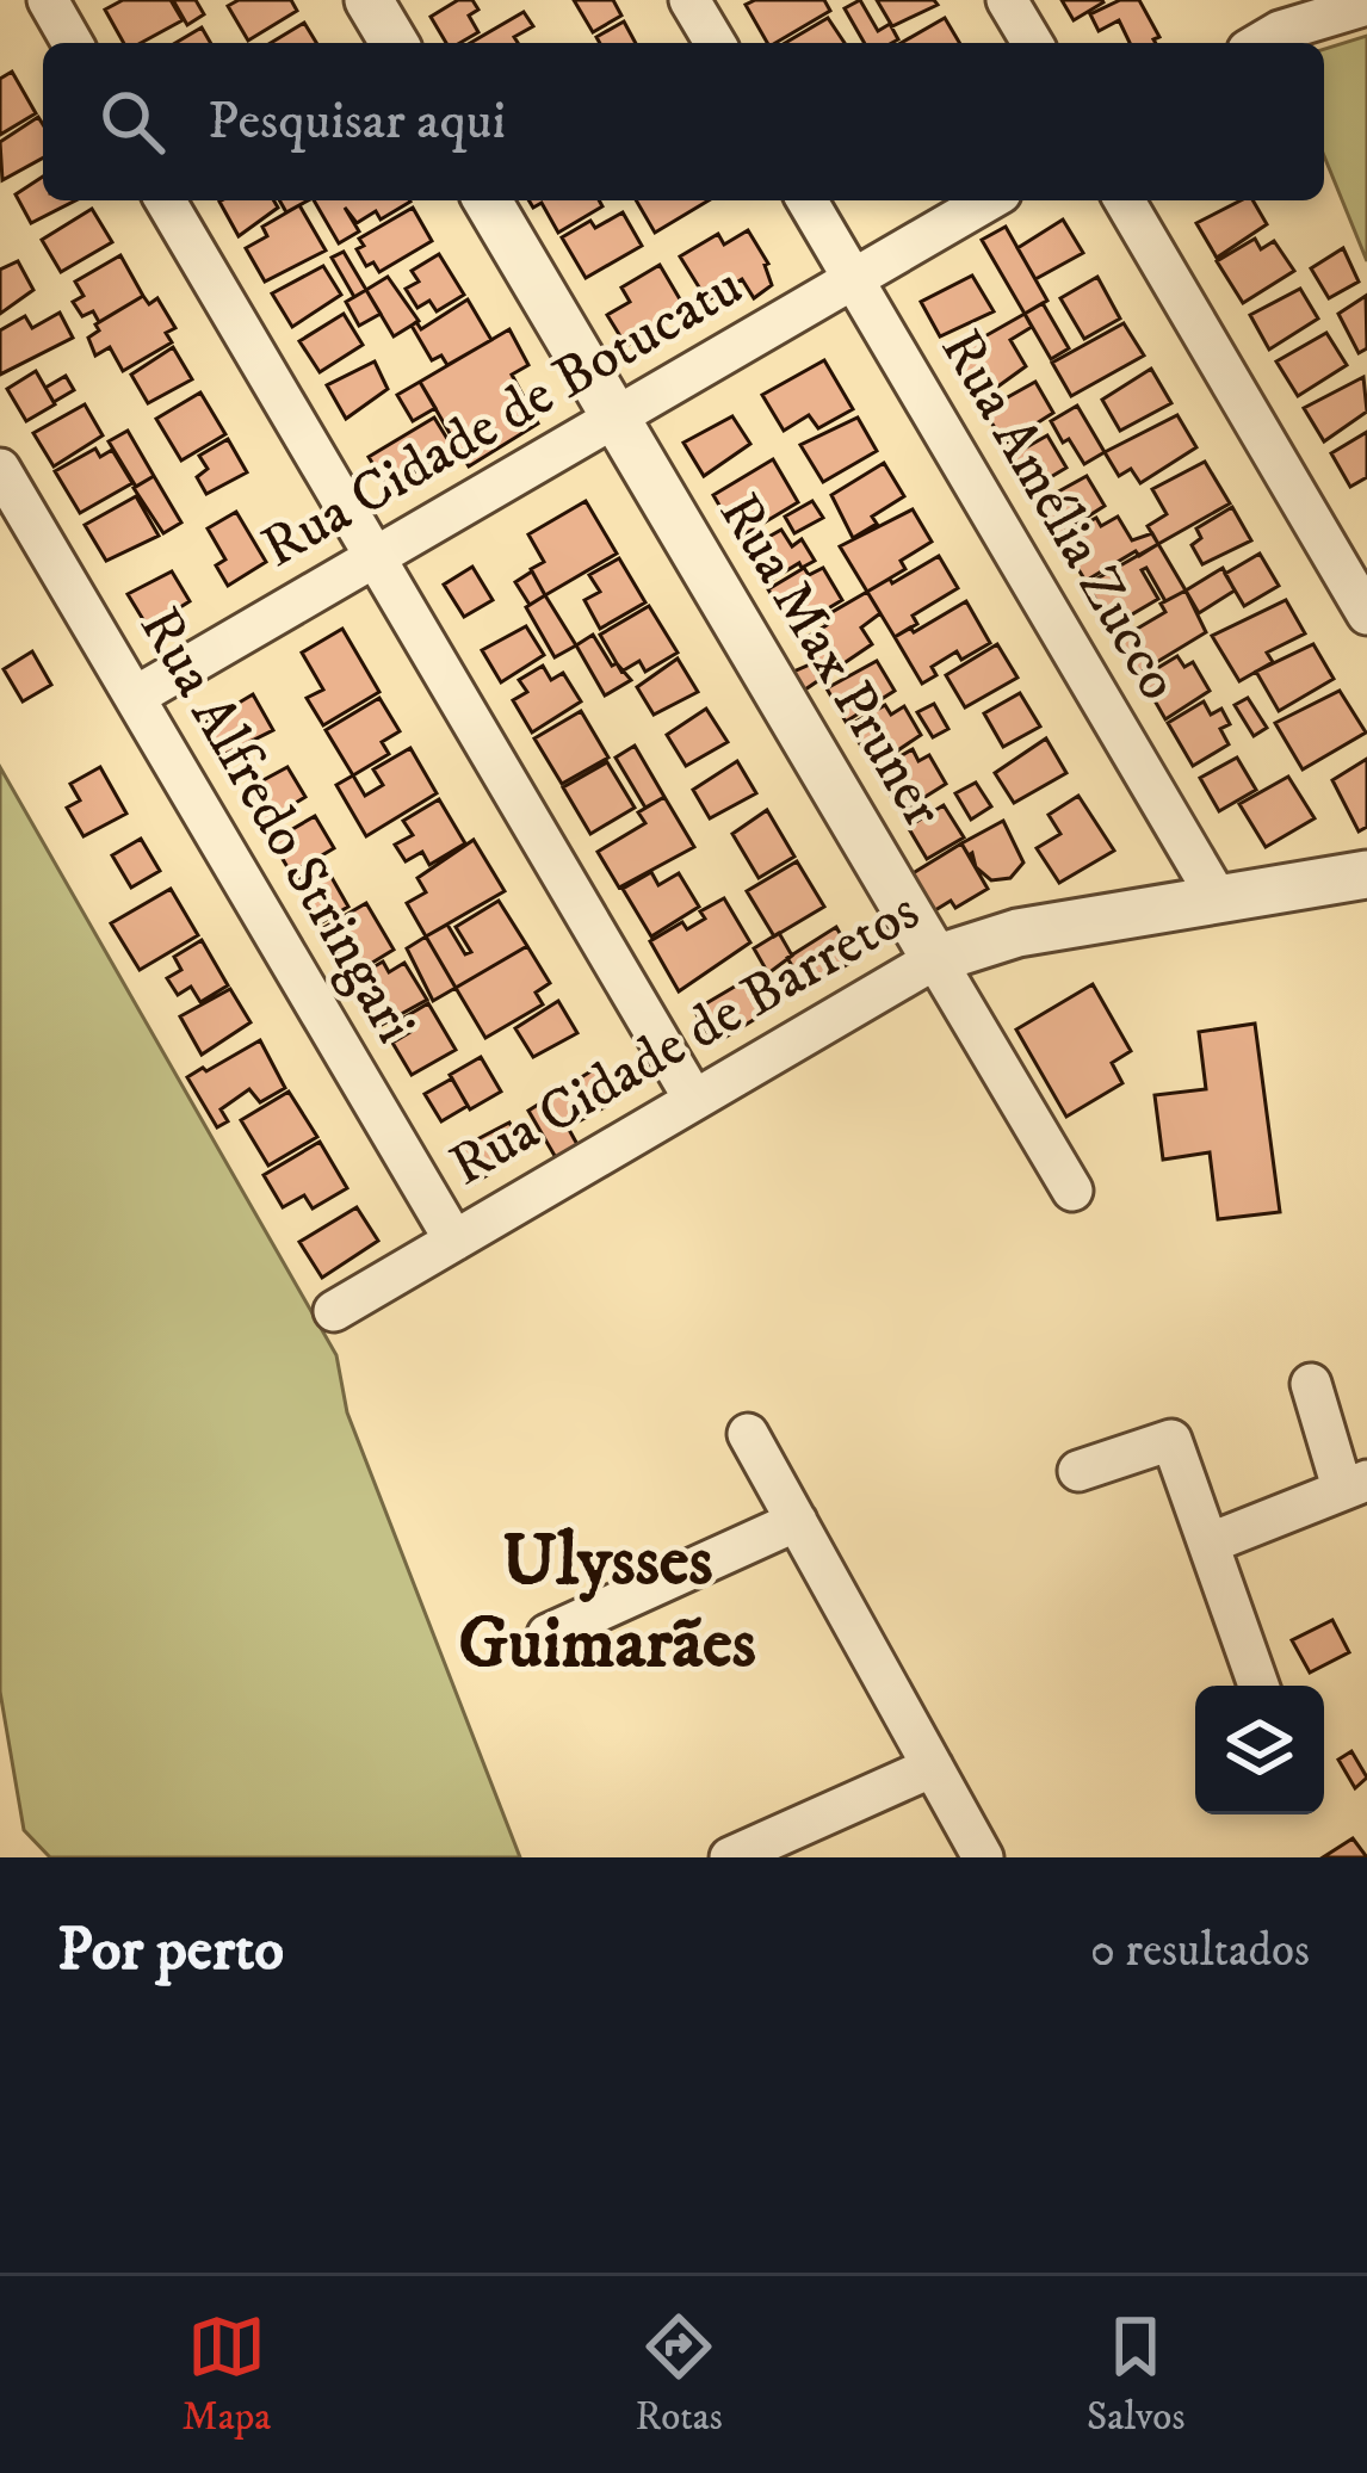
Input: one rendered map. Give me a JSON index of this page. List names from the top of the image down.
{
  "streets": {
    "street": [
      "Rua Cidade de Botucatu",
      "Rua Amélia Zucco",
      "Rua Max Pruner",
      "Rua Alfredo Stringari",
      "Rua Cidade de Barretos"
    ]
  },
  "crossings": [
    ["Rua Cidade de Botucatu", "Rua Amélia Zucco"],
    ["Rua Cidade de Botucatu", "Rua Max Pruner"],
    ["Rua Cidade de Botucatu", "Rua Alfredo Stringari"],
    ["Rua Amélia Zucco", "Rua Cidade de Barretos"],
    ["Rua Max Pruner", "Rua Cidade de Barretos"],
    ["Rua Alfredo Stringari", "Rua Cidade de Barretos"]
  ],
  "districts": ["Ulysses Guimarães"],
  "page": {
    "search": "Pesquisar aqui",
    "heading": ["Por perto", "0 resultados"],
    "nav": ["Mapa", "Rotas", "Salvos"]
  }
}
